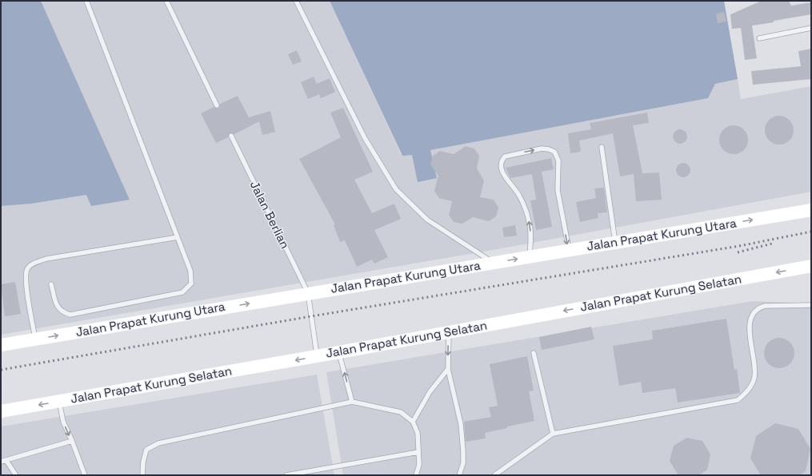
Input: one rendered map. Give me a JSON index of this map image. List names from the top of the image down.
{
  "streets": {
    "street": ["Jalan Prapat Kurung Utara", "Jalan Prapat Kurung Selatan"],
    "lane": ["Jalan Berlian"]
  },
  "crossings": [
    ["Jalan Berlian", "Jalan Prapat Kurung Utara"],
    ["Jalan Berlian", "Jalan Prapat Kurung Selatan"]
  ],
  "one_way": ["Jalan Prapat Kurung Utara", "Jalan Prapat Kurung Selatan"]
}
